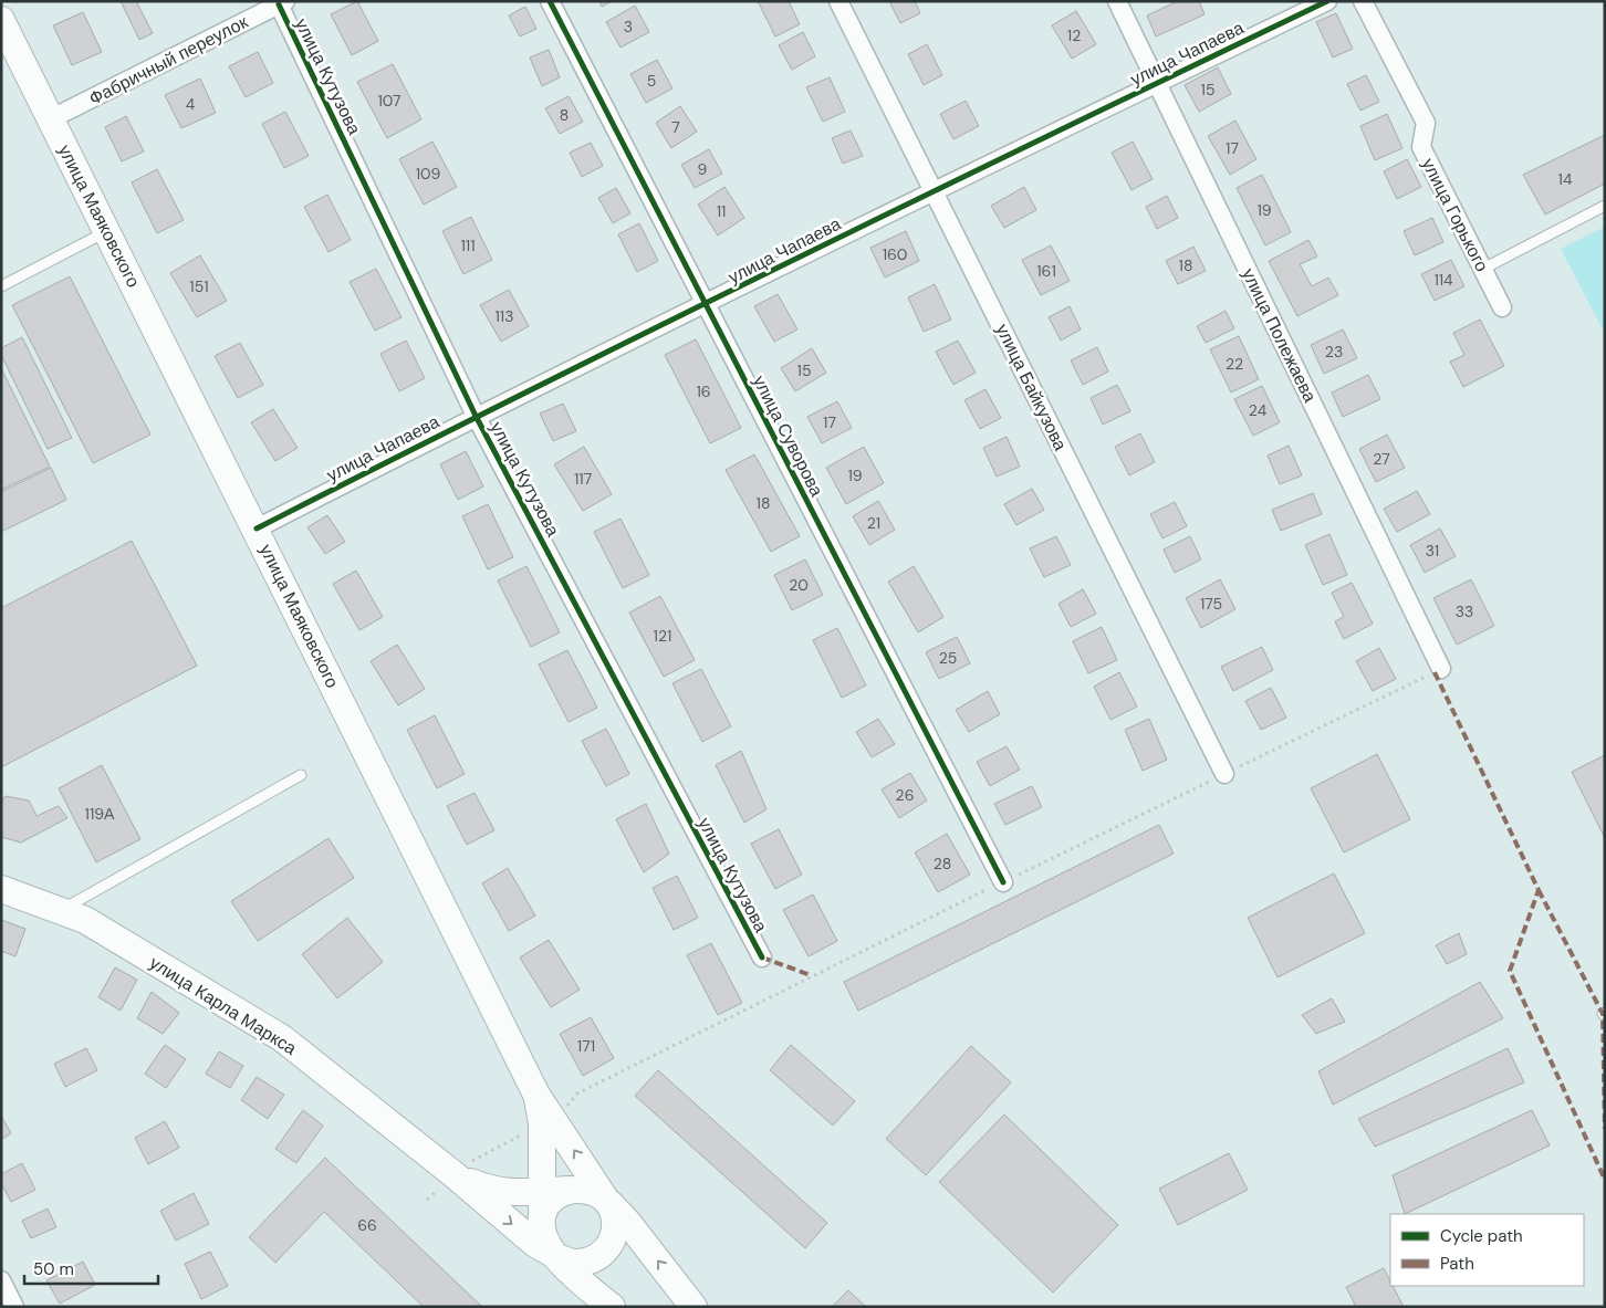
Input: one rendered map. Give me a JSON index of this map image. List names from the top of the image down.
{
  "streets": {
    "main road": ["улица Маяковского", "улица Карла Маркса"],
    "street": [
      "улица Чапаева",
      "Фабричный переулок",
      "улица Кутузова",
      "улица Горького",
      "улица Полежаева",
      "улица Байкузова",
      "улица Суворова"
    ]
  },
  "crossings": [
    ["улица Чапаева", "улица Кутузова"],
    ["улица Чапаева", "улица Маяковского"],
    ["улица Чапаева", "улица Полежаева"],
    ["улица Чапаева", "улица Байкузова"],
    ["улица Чапаева", "улица Суворова"],
    ["Фабричный переулок", "улица Кутузова"],
    ["Фабричный переулок", "улица Маяковского"],
    ["улица Маяковского", "улица Карла Маркса"]
  ],
  "house_numbers": [
    "3",
    "12",
    "5",
    "15",
    "107",
    "4",
    "8",
    "7",
    "17",
    "9",
    "109",
    "14",
    "19",
    "11",
    "111",
    "160",
    "18",
    "161",
    "114",
    "151",
    "113",
    "23",
    "22",
    "15",
    "16",
    "24",
    "17",
    "27",
    "19",
    "117",
    "18",
    "21",
    "31",
    "20",
    "175",
    "33",
    "121",
    "25",
    "26",
    "119А",
    "28",
    "171",
    "66"
  ],
  "legend": ["Cycle path", "Path"],
  "scale_bar": "50 m"
}
